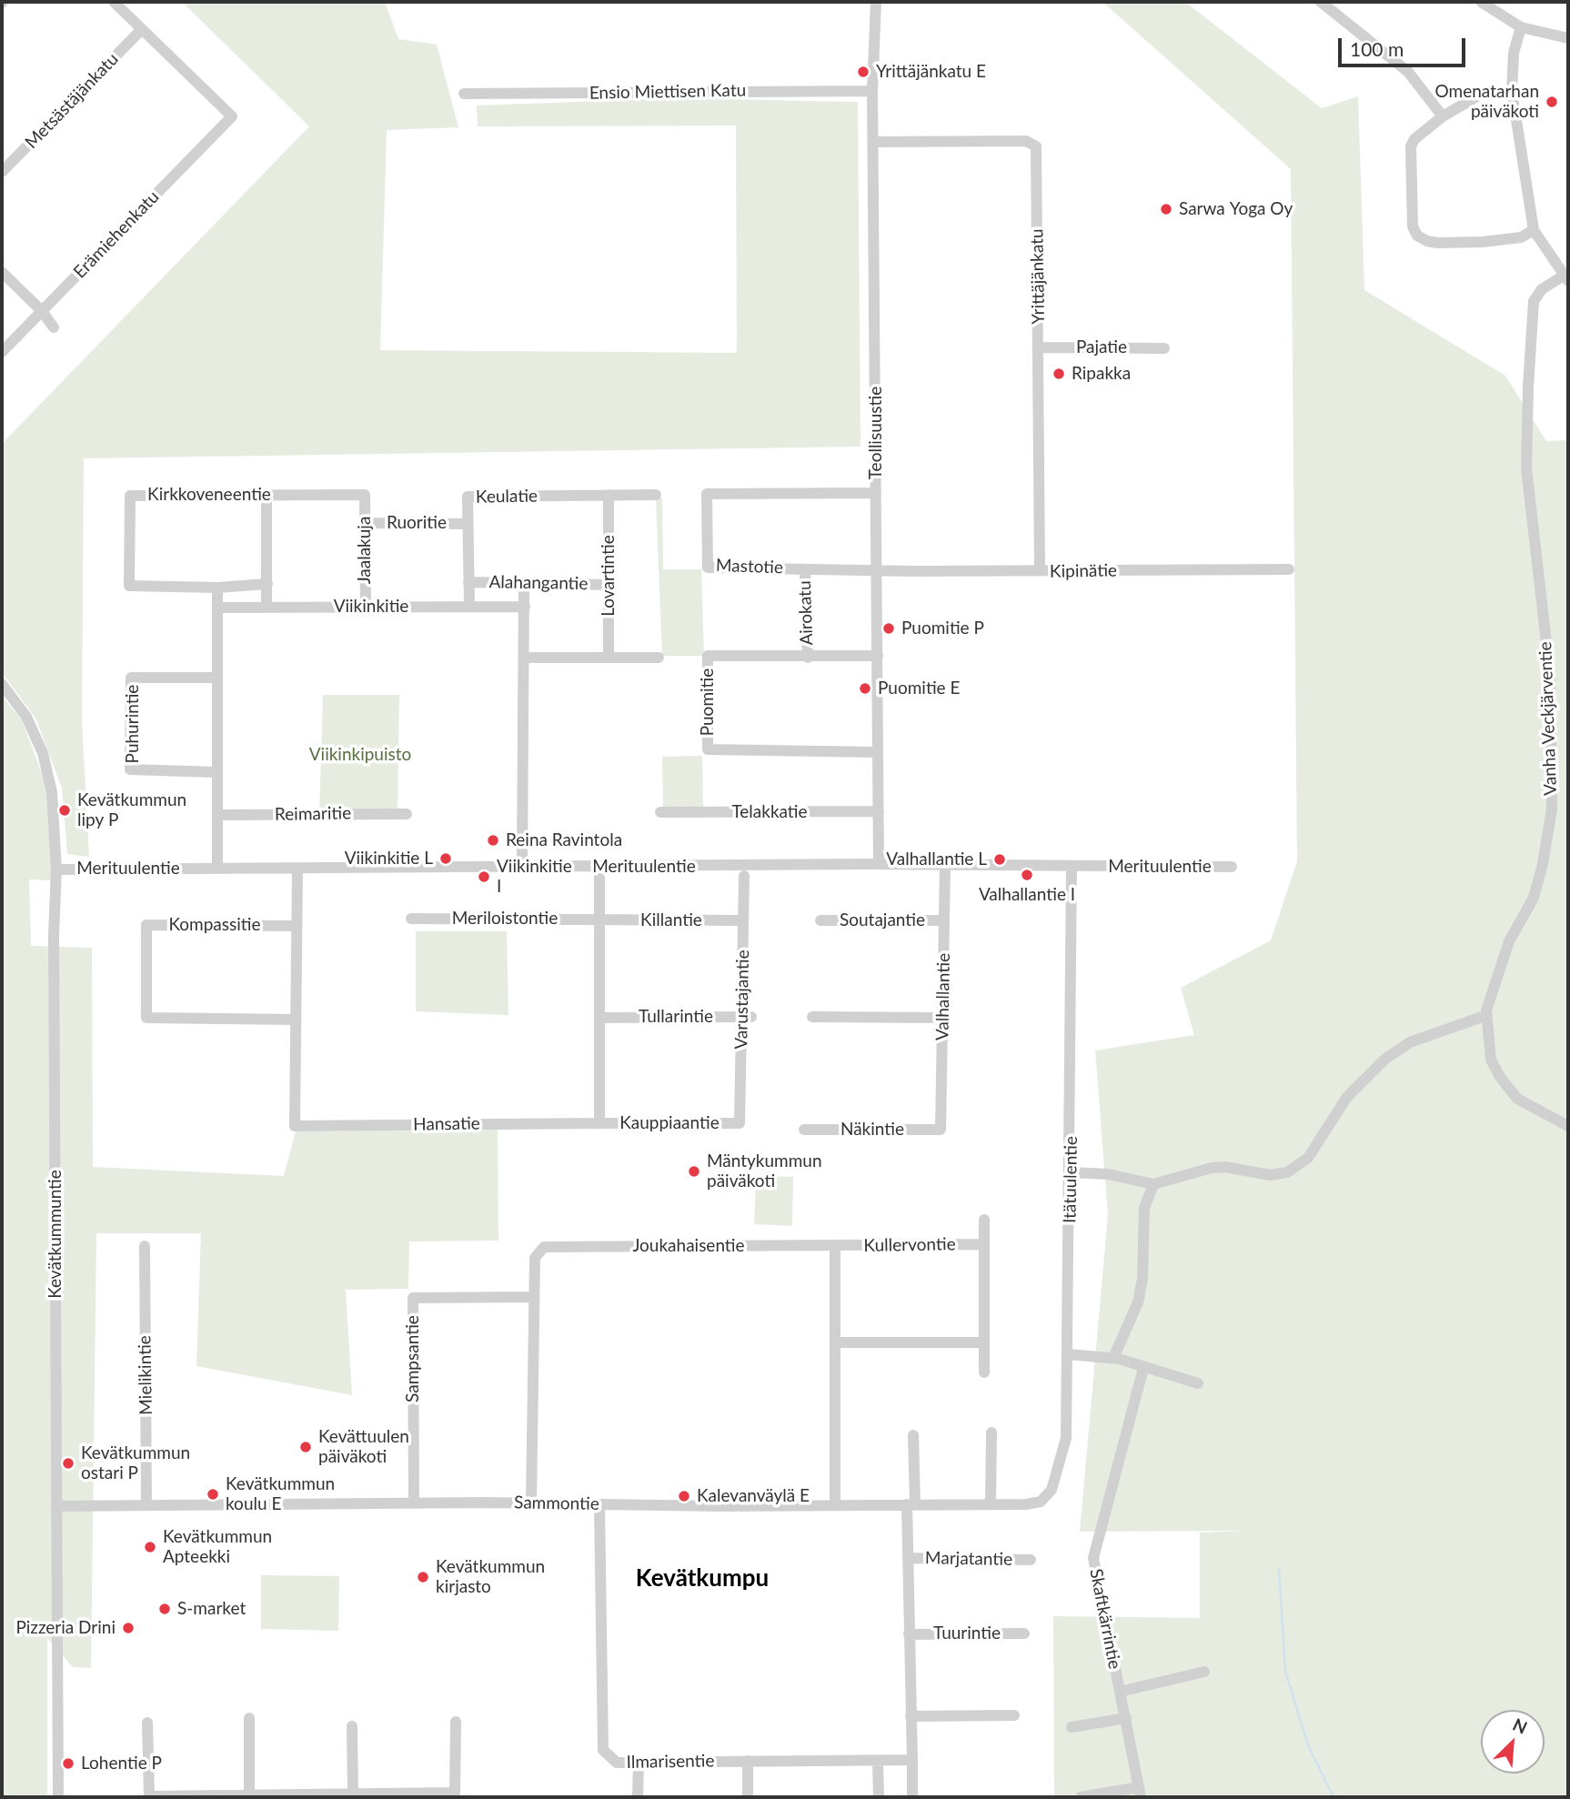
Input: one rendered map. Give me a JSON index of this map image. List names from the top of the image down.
{
  "streets": {
    "street": [
      "Ensio Miettisen Katu",
      "Metsästäjänkatu",
      "Erämiehenkatu",
      "Yrittäjänkatu",
      "Pajatie",
      "Teollisuustie",
      "Kirkkoveneentie",
      "Keulatie",
      "Ruoritie",
      "Jaalakuja",
      "Mastotie",
      "Kipinätie",
      "Lovartintie",
      "Alahangantie",
      "Viikinkitie",
      "Airokatu",
      "Puomitie",
      "Vanha Veckjärventie",
      "Puhurintie",
      "Telakkatie",
      "Reimaritie",
      "Merituulentie",
      "Meriloistontie",
      "Killantie",
      "Soutajantie",
      "Kompassitie",
      "Valhallantie",
      "Varustajantie",
      "Tullarintie",
      "Kauppiaantie",
      "Hansatie",
      "Näkintie",
      "Itätuulentie",
      "Kevätkummuntie",
      "Kullervontie",
      "Joukahaisentie",
      "Sampsantie",
      "Mielikintie",
      "Sammontie",
      "Marjatantie",
      "Skaftkärrintie",
      "Tuurintie",
      "Ilmarisentie"
    ]
  },
  "crossings": [
    ["Ensio Miettisen Katu", "Teollisuustie"],
    ["Metsästäjänkatu", "Erämiehenkatu"],
    ["Yrittäjänkatu", "Pajatie"],
    ["Yrittäjänkatu", "Teollisuustie"],
    ["Yrittäjänkatu", "Kipinätie"],
    ["Teollisuustie", "Mastotie"],
    ["Teollisuustie", "Kipinätie"],
    ["Teollisuustie", "Puomitie"],
    ["Teollisuustie", "Telakkatie"],
    ["Teollisuustie", "Merituulentie"],
    ["Kirkkoveneentie", "Jaalakuja"],
    ["Keulatie", "Ruoritie"],
    ["Keulatie", "Lovartintie"],
    ["Keulatie", "Alahangantie"],
    ["Keulatie", "Viikinkitie"],
    ["Ruoritie", "Jaalakuja"],
    ["Jaalakuja", "Viikinkitie"],
    ["Mastotie", "Kipinätie"],
    ["Mastotie", "Airokatu"],
    ["Lovartintie", "Alahangantie"],
    ["Airokatu", "Puomitie"],
    ["Merituulentie", "Valhallantie"],
    ["Merituulentie", "Hansatie"],
    ["Merituulentie", "Itätuulentie"],
    ["Merituulentie", "Kevätkummuntie"],
    ["Meriloistontie", "Killantie"],
    ["Killantie", "Varustajantie"],
    ["Soutajantie", "Valhallantie"],
    ["Kompassitie", "Hansatie"],
    ["Valhallantie", "Näkintie"],
    ["Varustajantie", "Tullarintie"],
    ["Varustajantie", "Kauppiaantie"],
    ["Kauppiaantie", "Hansatie"],
    ["Itätuulentie", "Sammontie"],
    ["Kevätkummuntie", "Sammontie"],
    ["Kullervontie", "Joukahaisentie"],
    ["Joukahaisentie", "Sampsantie"],
    ["Joukahaisentie", "Sammontie"],
    ["Sampsantie", "Sammontie"],
    ["Mielikintie", "Sammontie"],
    ["Sammontie", "Ilmarisentie"]
  ],
  "districts": ["Kevätkumpu"],
  "parks": ["Viikinkipuisto"],
  "places": [
    "Yrittäjänkatu E",
    "Omenatarhan päiväkoti",
    "Sarwa Yoga Oy",
    "Ripakka",
    "Puomitie P",
    "Puomitie E",
    "Kevätkummun lipy P",
    "Reina Ravintola",
    "Viikinkitie L",
    "Valhallantie L",
    "Valhallantie I",
    "Viikinkitie I",
    "Mäntykummun päiväkoti",
    "Kevättuulen päiväkoti",
    "Kevätkummun ostari P",
    "Kevätkummun koulu E",
    "Kalevanväylä E",
    "Kevätkummun Apteekki",
    "Kevätkummun kirjasto",
    "S-market",
    "Pizzeria Drini",
    "Lohentie P"
  ],
  "scale_bar": "100 m",
  "north": "top right"
}
